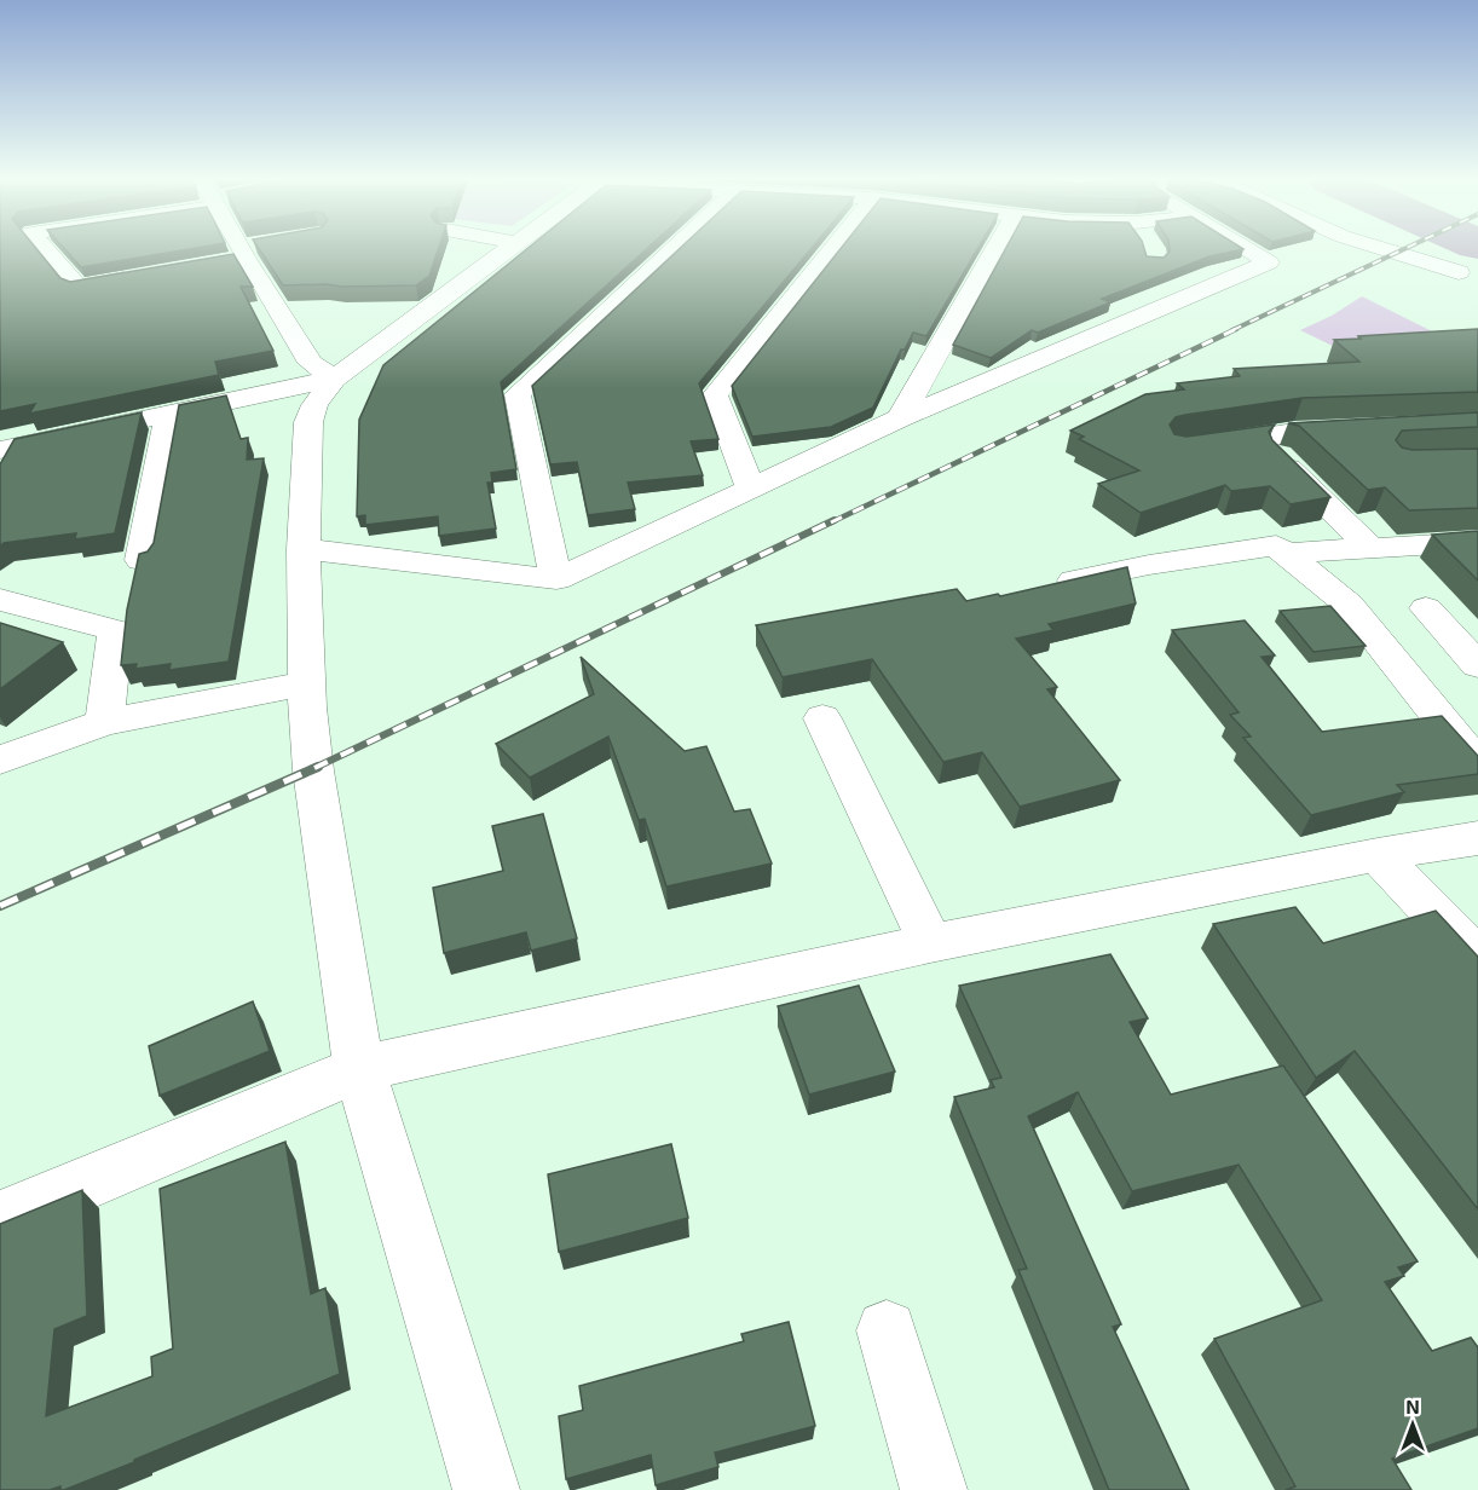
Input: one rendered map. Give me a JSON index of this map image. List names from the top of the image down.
{
  "north": "top"
}
